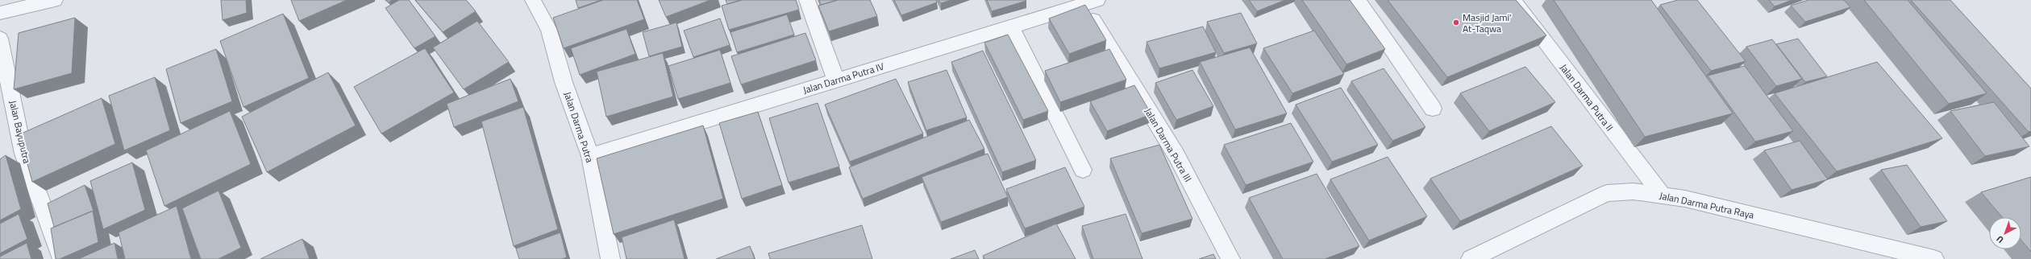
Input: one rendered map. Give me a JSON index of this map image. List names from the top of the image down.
{
  "streets": {
    "street": [
      "Jalan Darma Putra IV",
      "Jalan Darma Putra II",
      "Jalan Darma Putra",
      "Jalan Bayuputra",
      "Jalan Darma Putra III",
      "Jalan Darma Putra Raya"
    ]
  },
  "crossings": [
    ["Jalan Darma Putra IV", "Jalan Darma Putra"],
    ["Jalan Darma Putra IV", "Jalan Darma Putra III"],
    ["Jalan Darma Putra II", "Jalan Darma Putra Raya"]
  ],
  "places": ["Masjid Jami' At-Taqwa"],
  "north": "bottom left"
}
